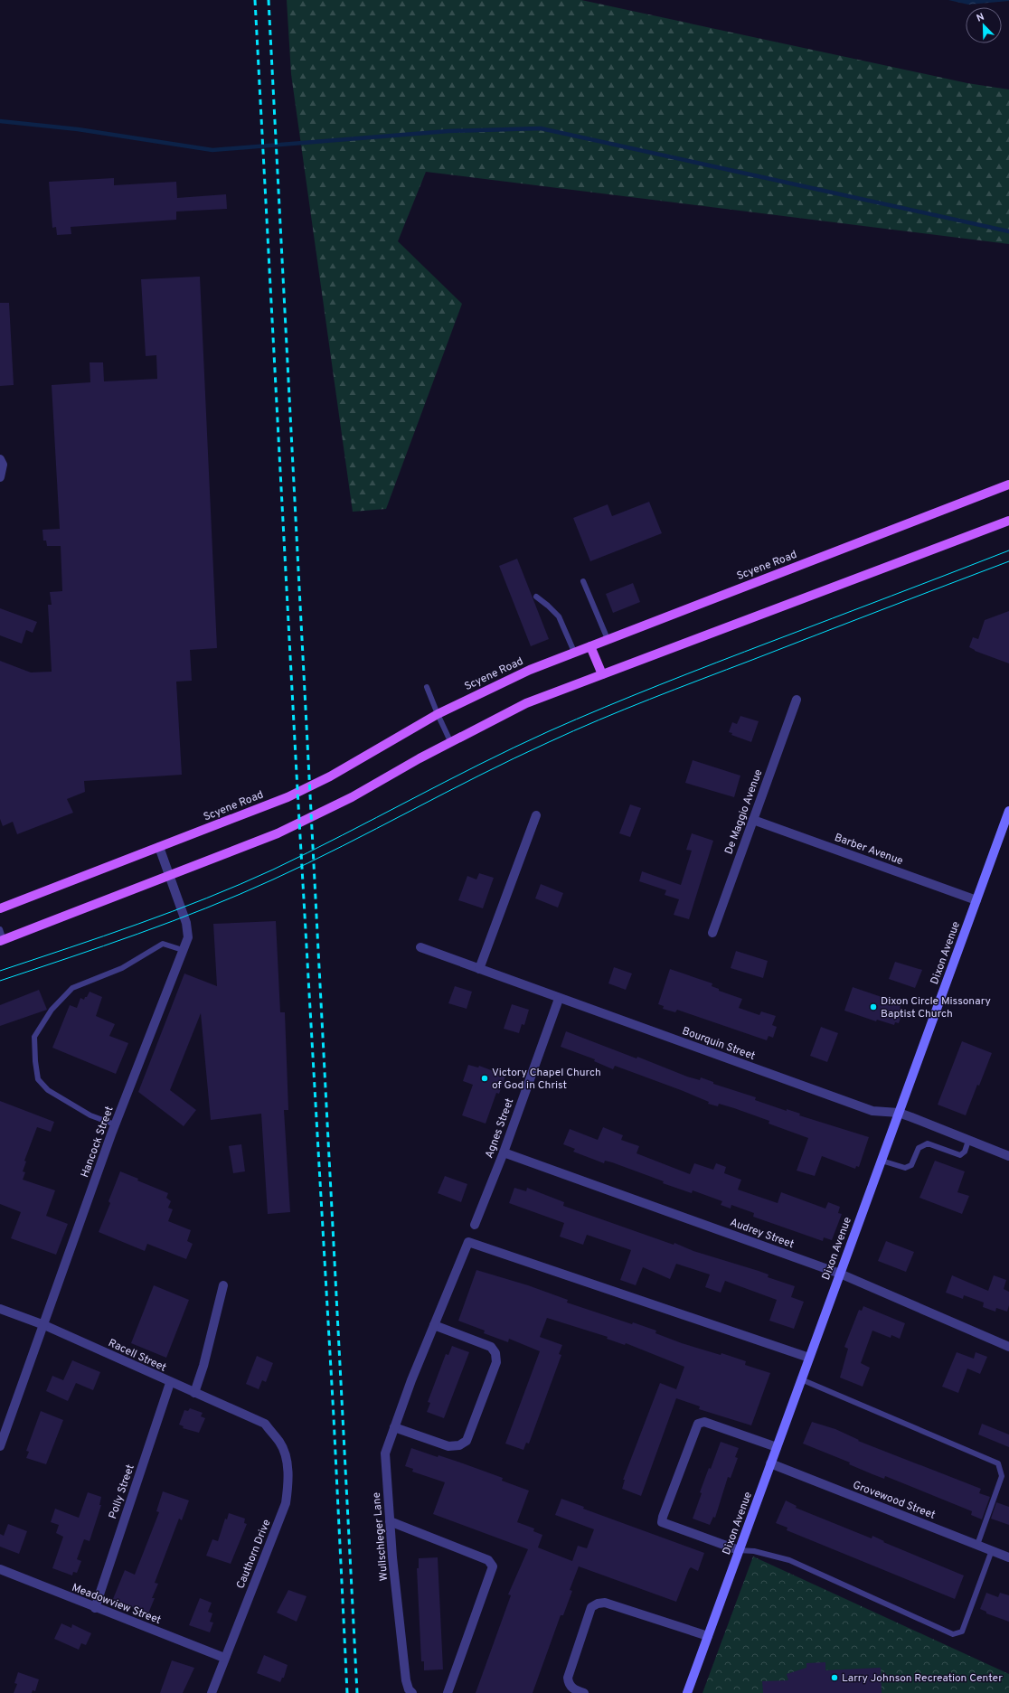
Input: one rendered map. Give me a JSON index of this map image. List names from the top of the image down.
{
  "streets": {
    "main road": ["Scyene Road"],
    "street": [
      "De Maggio Avenue",
      "Barber Avenue",
      "Dixon Avenue",
      "Bourquin Street",
      "Agnes Street",
      "Hancock Street",
      "Audrey Street",
      "Racell Street",
      "Polly Street",
      "Grovewood Street",
      "Wullschleger Lane",
      "Cauthorn Drive",
      "Meadowview Street"
    ]
  },
  "crossings": [
    ["Scyene Road", "Hancock Street"],
    ["De Maggio Avenue", "Barber Avenue"],
    ["Barber Avenue", "Dixon Avenue"],
    ["Dixon Avenue", "Bourquin Street"],
    ["Dixon Avenue", "Audrey Street"],
    ["Dixon Avenue", "Grovewood Street"],
    ["Bourquin Street", "Agnes Street"],
    ["Agnes Street", "Audrey Street"],
    ["Hancock Street", "Racell Street"],
    ["Racell Street", "Polly Street"],
    ["Racell Street", "Cauthorn Drive"],
    ["Polly Street", "Meadowview Street"],
    ["Cauthorn Drive", "Meadowview Street"]
  ],
  "places": ["Dixon Circle Missonary Baptist Church", "Victory Chapel Church of God in Christ", "Larry Johnson Recreation Center"],
  "north": "top left"
}
